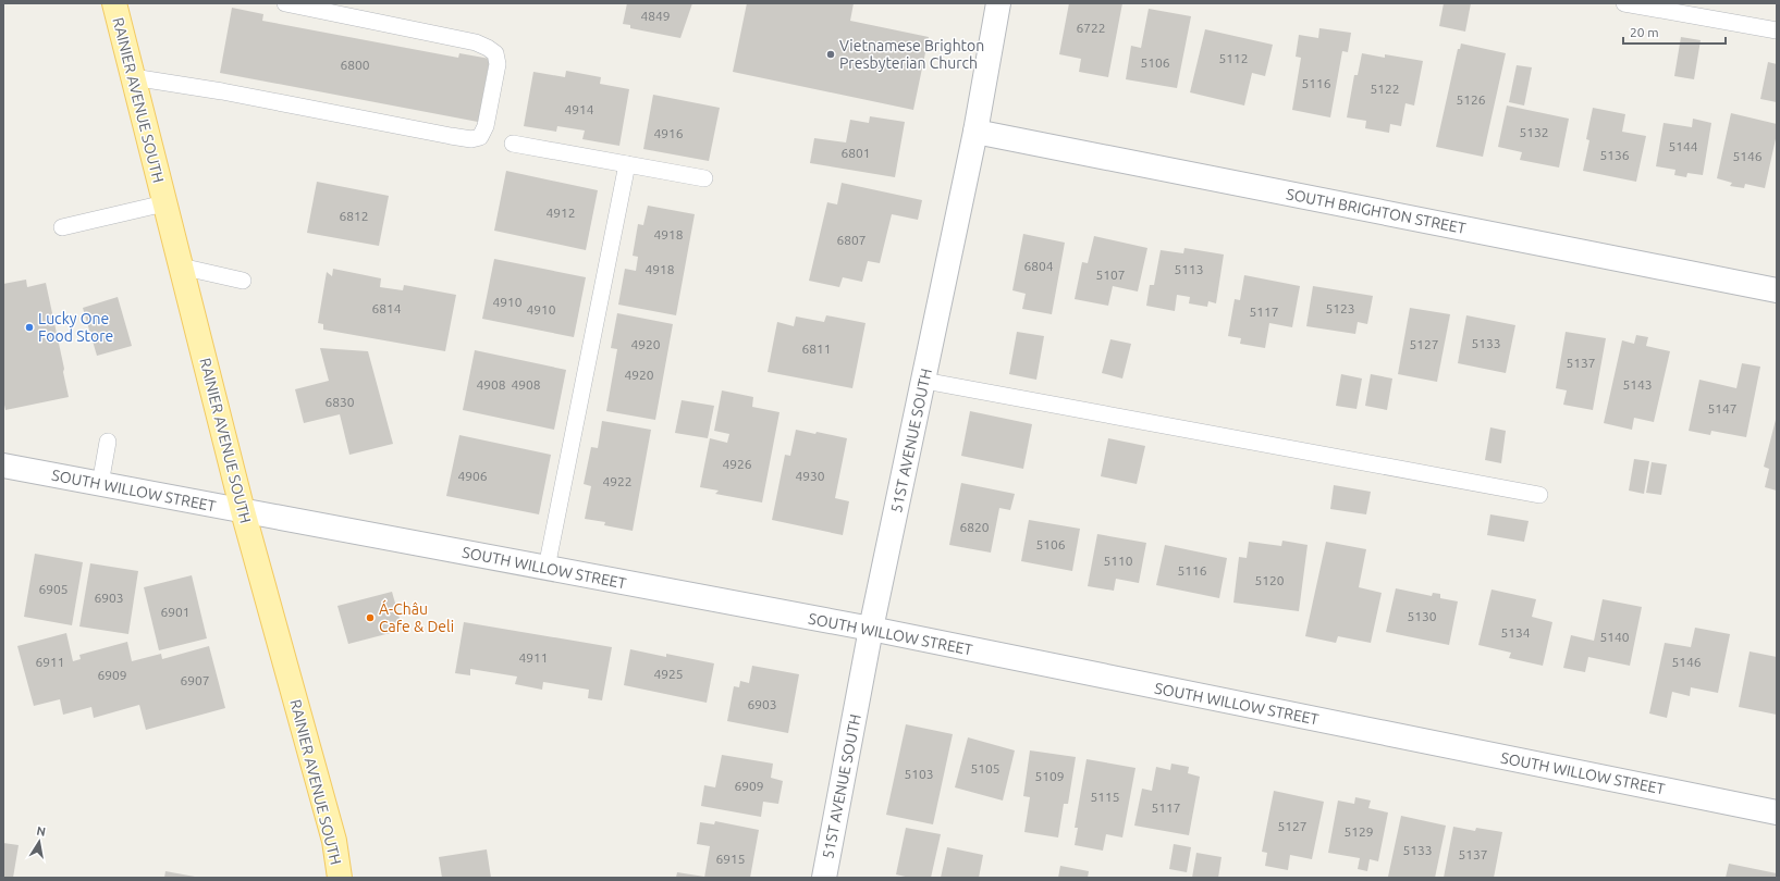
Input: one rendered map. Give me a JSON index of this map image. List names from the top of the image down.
{
  "streets": {
    "main road": ["RAINIER AVENUE SOUTH"],
    "street": ["SOUTH BRIGHTON STREET", "51ST AVENUE SOUTH", "SOUTH WILLOW STREET"]
  },
  "crossings": [
    ["RAINIER AVENUE SOUTH", "SOUTH WILLOW STREET"],
    ["SOUTH BRIGHTON STREET", "51ST AVENUE SOUTH"],
    ["51ST AVENUE SOUTH", "SOUTH WILLOW STREET"]
  ],
  "places": ["Vietnamese Brighton Presbyterian Church", "Lucky One Food Store", "Á-Châu Cafe & Deli"],
  "house_numbers": [
    "4849",
    "6722",
    "5112",
    "5106",
    "6800",
    "5116",
    "5122",
    "5126",
    "4914",
    "5132",
    "4916",
    "5144",
    "6801",
    "5136",
    "5146",
    "4912",
    "6812",
    "4918",
    "6807",
    "6804",
    "4918",
    "5113",
    "5107",
    "4910",
    "6814",
    "5123",
    "4910",
    "5117",
    "5133",
    "4920",
    "5127",
    "6811",
    "5137",
    "4920",
    "4908",
    "4908",
    "5143",
    "6830",
    "5147",
    "4926",
    "4906",
    "4930",
    "4922",
    "6820",
    "5106",
    "5110",
    "5116",
    "5120",
    "6905",
    "6903",
    "6901",
    "5130",
    "5134",
    "5140",
    "4911",
    "6911",
    "5146",
    "4925",
    "6909",
    "6907",
    "6903",
    "5105",
    "5103",
    "5109",
    "6909",
    "5115",
    "5117",
    "5127",
    "5129",
    "5133",
    "5137",
    "6915"
  ],
  "scale_bar": "20 m",
  "north": "top"
}
